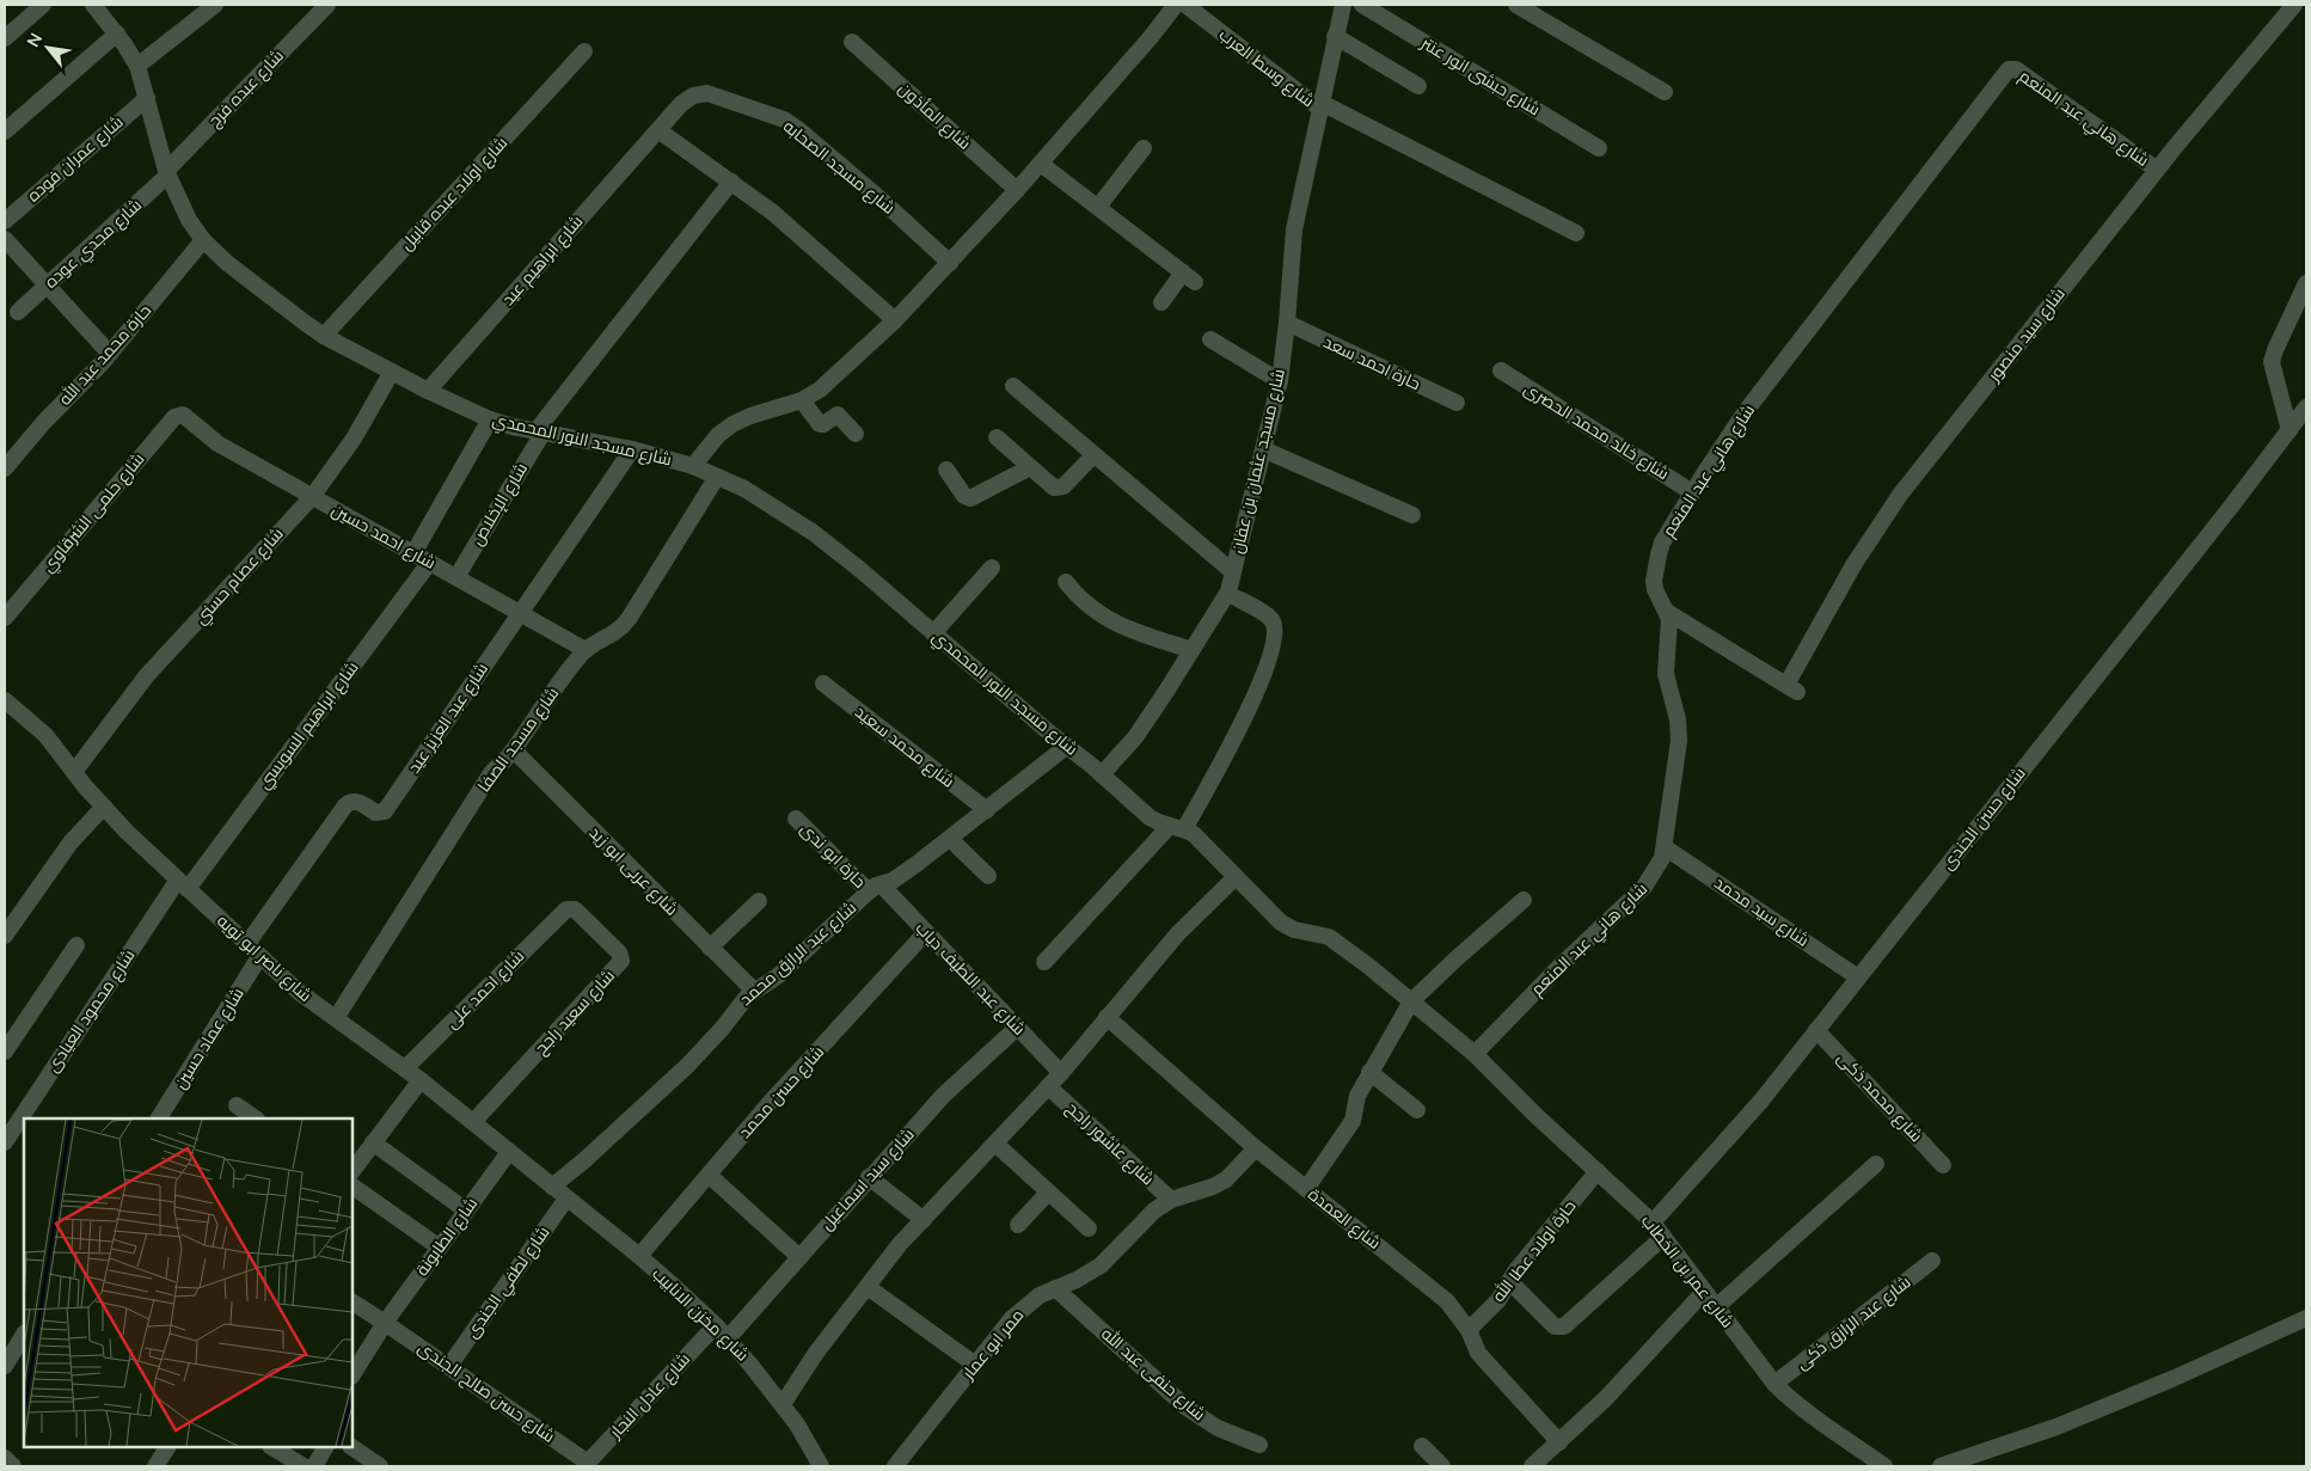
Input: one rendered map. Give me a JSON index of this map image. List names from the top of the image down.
{
  "streets": {
    "street": [
      "شارع وسط العرب",
      "شارع حبشى انور عنتر",
      "شارع عبده فرج",
      "شارع المأذون",
      "شارع هاني عبد المنعم",
      "شارع عمران فوده",
      "شارع مسجد الصحابه",
      "شارع اولاد عبده قابيل",
      "شارع مجدي عوده",
      "شارع ابراهيم عيد",
      "شارع سيد منصور",
      "حارة محمد عبد الله",
      "حارة احمد سعد",
      "شارع خالد محمد الحصرى",
      "شارع مسجد النور المحمدي",
      "شارع مسجد عثمان بن عفان",
      "شارع الإخلاص",
      "شارع حلمى الشرقاوي",
      "شارع احمد حسين",
      "شارع عصام حسني",
      "شارع عبد العزيز عيد",
      "شارع ابراهيم السويسي",
      "شارع مسجد الصفا",
      "شارع محمد سعيد",
      "شارع حسن الجندى",
      "حارة ابو ندى",
      "شارع عربى ابو زيد",
      "شارع سيد محمد",
      "شارع عبد الرازق محمد",
      "شارع ناصر ابو تويه",
      "شارع عبد اللطيف دياب",
      "شارع احمد على",
      "شارع محمود العيادى",
      "شارع سعيد راجح",
      "شارع عماد حسين",
      "شارع حسن محمد",
      "شارع محمد ذكى",
      "شارع عاشور راجح",
      "شارع سيد اسماعيل",
      "شارع العمدة",
      "شارع الطابونة",
      "حارة اولاد عطا الله",
      "شارع عمر بن الخطاب",
      "شارع لطفي الجندى",
      "شارع مخزن الانابيب",
      "شارع عبد الرازق ذكى",
      "ممر ابو عمار",
      "شارع حنفى عبد الله",
      "شارع حسن صالح الجندى",
      "شارع عادل النجار"
    ]
  },
  "crossings": [
    ["شارع وسط العرب", "شارع مسجد عثمان بن عفان"],
    ["شارع عبده فرج", "شارع مجدي عوده"],
    ["شارع عبده فرج", "شارع مسجد النور المحمدي"],
    ["شارع هاني عبد المنعم", "شارع سيد منصور"],
    ["شارع هاني عبد المنعم", "شارع خالد محمد الحصرى"],
    ["شارع هاني عبد المنعم", "شارع سيد محمد"],
    ["شارع هاني عبد المنعم", "شارع عمر بن الخطاب"],
    ["شارع عمران فوده", "شارع مسجد النور المحمدي"],
    ["شارع مسجد الصحابه", "شارع ابراهيم عيد"],
    ["شارع اولاد عبده قابيل", "شارع مسجد النور المحمدي"],
    ["شارع مجدي عوده", "شارع مسجد النور المحمدي"],
    ["شارع ابراهيم عيد", "شارع مسجد النور المحمدي"],
    ["حارة محمد عبد الله", "شارع مسجد النور المحمدي"],
    ["حارة احمد سعد", "شارع مسجد عثمان بن عفان"],
    ["شارع مسجد النور المحمدي", "شارع مسجد عثمان بن عفان"],
    ["شارع مسجد النور المحمدي", "شارع الإخلاص"],
    ["شارع مسجد النور المحمدي", "شارع عصام حسني"],
    ["شارع مسجد النور المحمدي", "شارع عبد العزيز عيد"],
    ["شارع مسجد النور المحمدي", "شارع مسجد الصفا"],
    ["شارع مسجد النور المحمدي", "شارع عبد الرازق محمد"],
    ["شارع مسجد النور المحمدي", "شارع عمر بن الخطاب"],
    ["شارع الإخلاص", "شارع احمد حسين"],
    ["شارع حلمى الشرقاوي", "شارع احمد حسين"],
    ["شارع احمد حسين", "شارع عصام حسني"],
    ["شارع احمد حسين", "شارع عبد العزيز عيد"],
    ["شارع احمد حسين", "شارع ابراهيم السويسي"],
    ["شارع احمد حسين", "شارع مسجد الصفا"],
    ["شارع عصام حسني", "شارع ناصر ابو تويه"],
    ["شارع عبد العزيز عيد", "شارع ناصر ابو تويه"],
    ["شارع ابراهيم السويسي", "شارع ناصر ابو تويه"],
    ["شارع ابراهيم السويسي", "شارع محمود العيادى"],
    ["شارع مسجد الصفا", "شارع عربى ابو زيد"],
    ["شارع مسجد الصفا", "شارع ناصر ابو تويه"],
    ["شارع محمد سعيد", "شارع عبد الرازق محمد"],
    ["شارع حسن الجندى", "شارع سيد محمد"],
    ["شارع حسن الجندى", "شارع محمد ذكى"],
    ["شارع حسن الجندى", "شارع عمر بن الخطاب"],
    ["حارة ابو ندى", "شارع عبد الرازق محمد"],
    ["حارة ابو ندى", "شارع عبد اللطيف دياب"],
    ["شارع عربى ابو زيد", "شارع عبد الرازق محمد"],
    ["شارع عبد الرازق محمد", "شارع ناصر ابو تويه"],
    ["شارع عبد الرازق محمد", "شارع عبد اللطيف دياب"],
    ["شارع عبد الرازق محمد", "شارع مخزن الانابيب"],
    ["شارع ناصر ابو تويه", "شارع احمد على"],
    ["شارع ناصر ابو تويه", "شارع محمود العيادى"],
    ["شارع ناصر ابو تويه", "شارع سعيد راجح"],
    ["شارع ناصر ابو تويه", "شارع عماد حسين"],
    ["شارع ناصر ابو تويه", "شارع الطابونة"],
    ["شارع ناصر ابو تويه", "شارع مخزن الانابيب"],
    ["شارع عبد اللطيف دياب", "شارع حسن محمد"],
    ["شارع عبد اللطيف دياب", "شارع سيد اسماعيل"],
    ["شارع احمد على", "شارع سعيد راجح"],
    ["شارع حسن محمد", "شارع مخزن الانابيب"],
    ["شارع عاشور راجح", "ممر ابو عمار"],
    ["شارع سيد اسماعيل", "شارع مخزن الانابيب"],
    ["شارع العمدة", "حارة اولاد عطا الله"],
    ["شارع العمدة", "ممر ابو عمار"],
    ["شارع الطابونة", "شارع حسن صالح الجندى"],
    ["حارة اولاد عطا الله", "شارع عمر بن الخطاب"],
    ["شارع عمر بن الخطاب", "شارع عبد الرازق ذكى"],
    ["شارع لطفي الجندى", "شارع مخزن الانابيب"],
    ["شارع لطفي الجندى", "شارع حسن صالح الجندى"],
    ["شارع مخزن الانابيب", "شارع عادل النجار"],
    ["ممر ابو عمار", "شارع حنفى عبد الله"],
    ["شارع حسن صالح الجندى", "شارع عادل النجار"]
  ],
  "north": "top left"
}
